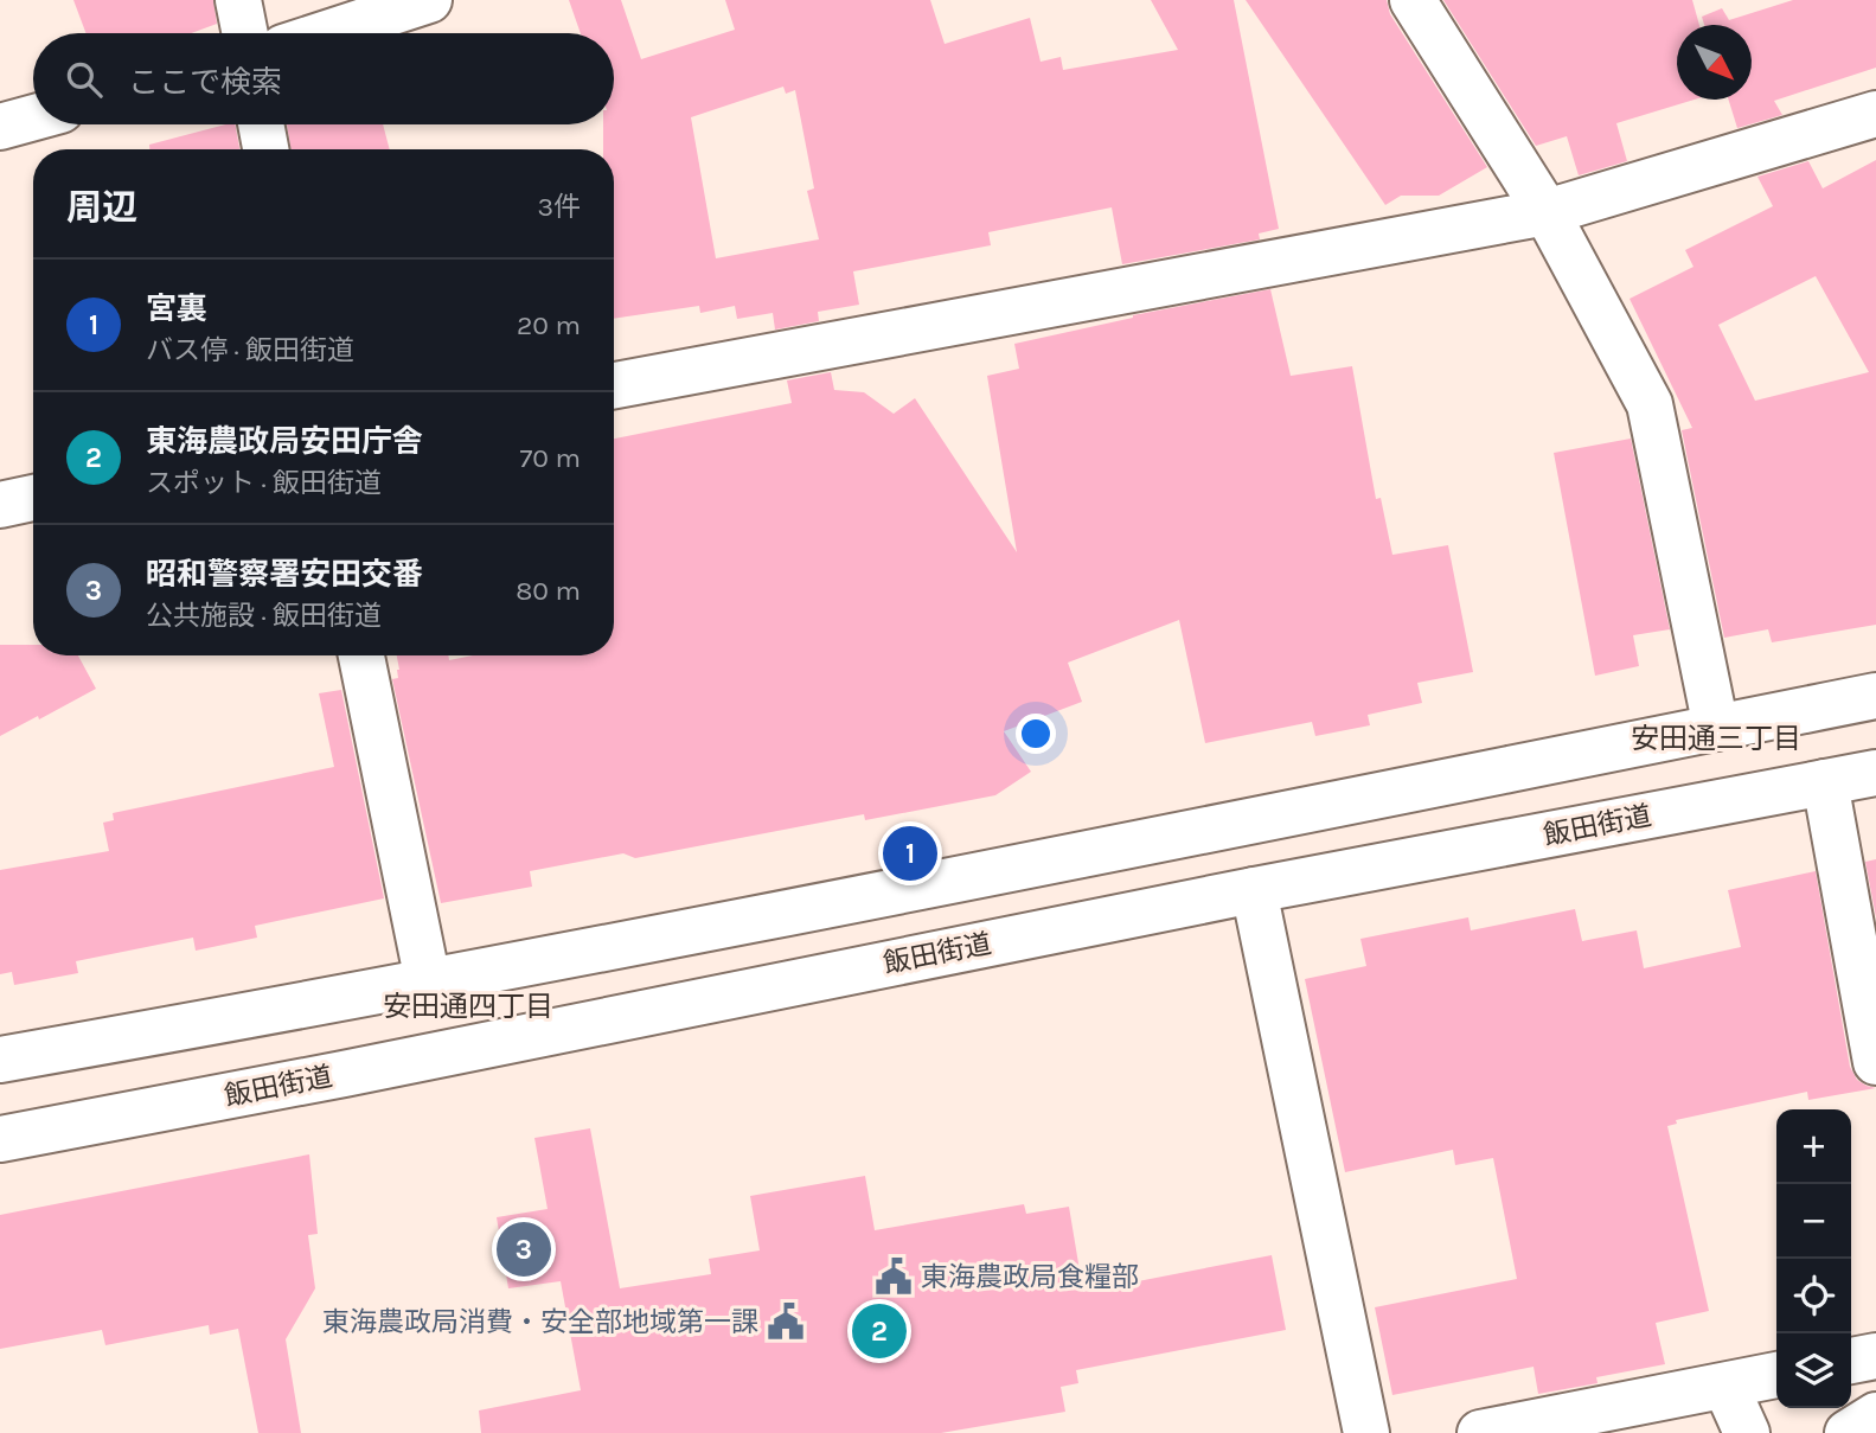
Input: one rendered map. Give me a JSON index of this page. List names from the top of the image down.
{
  "streets": {
    "main road": ["飯田街道"]
  },
  "districts": ["安田通三丁目", "安田通四丁目"],
  "places": {
    "public building": ["東海農政局食糧部", "東海農政局消費・安全部地域第一課"]
  },
  "north": "bottom right",
  "page": {
    "search": "ここで検索",
    "heading": ["周辺", "3件"],
    "list": [
      {
        "mark": "1",
        "name": "宮裏",
        "note": "バス停 · 飯田街道",
        "value": "20 m"
      },
      {
        "mark": "2",
        "name": "東海農政局安田庁舎",
        "note": "スポット · 飯田街道",
        "value": "70 m"
      },
      {
        "mark": "3",
        "name": "昭和警察署安田交番",
        "note": "公共施設 · 飯田街道",
        "value": "80 m"
      }
    ],
    "pins": ["1", "3", "2"],
    "map_buttons": ["+", "−"]
  }
}
